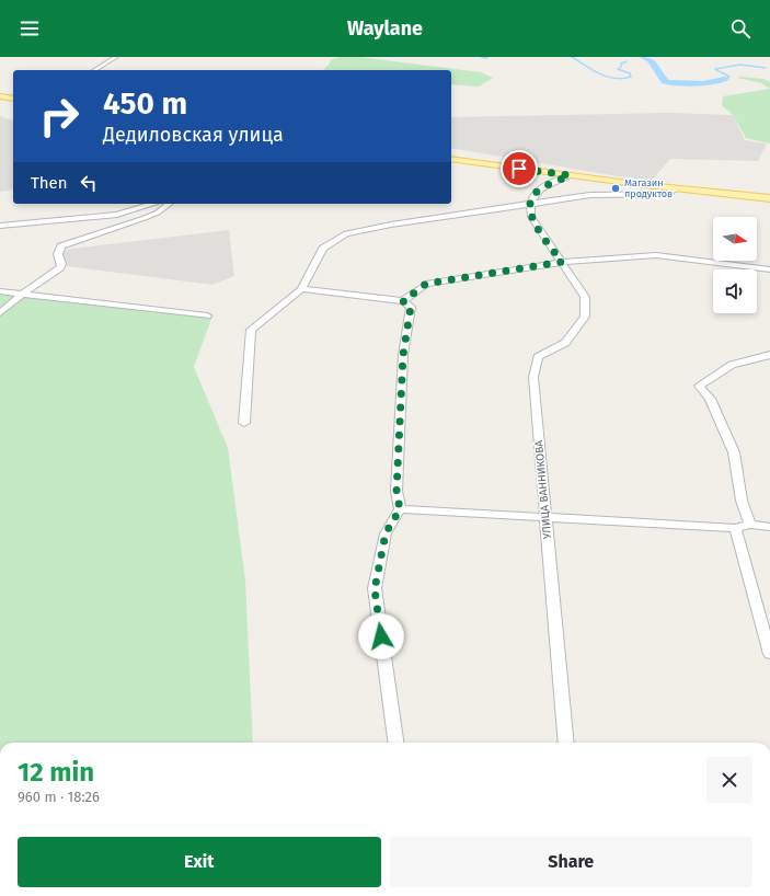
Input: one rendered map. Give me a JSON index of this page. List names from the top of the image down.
{
  "streets": {
    "street": ["УЛИЦА ВАННИКОВА"]
  },
  "places": ["Магазин продуктов"],
  "north": "right",
  "page": {
    "header": "Waylane",
    "turn": ["450 m", "Дедиловская улица"],
    "then": "Then",
    "heading": ["12 min", "960 m · 18:26"],
    "buttons": ["Exit", "Share"]
  }
}
